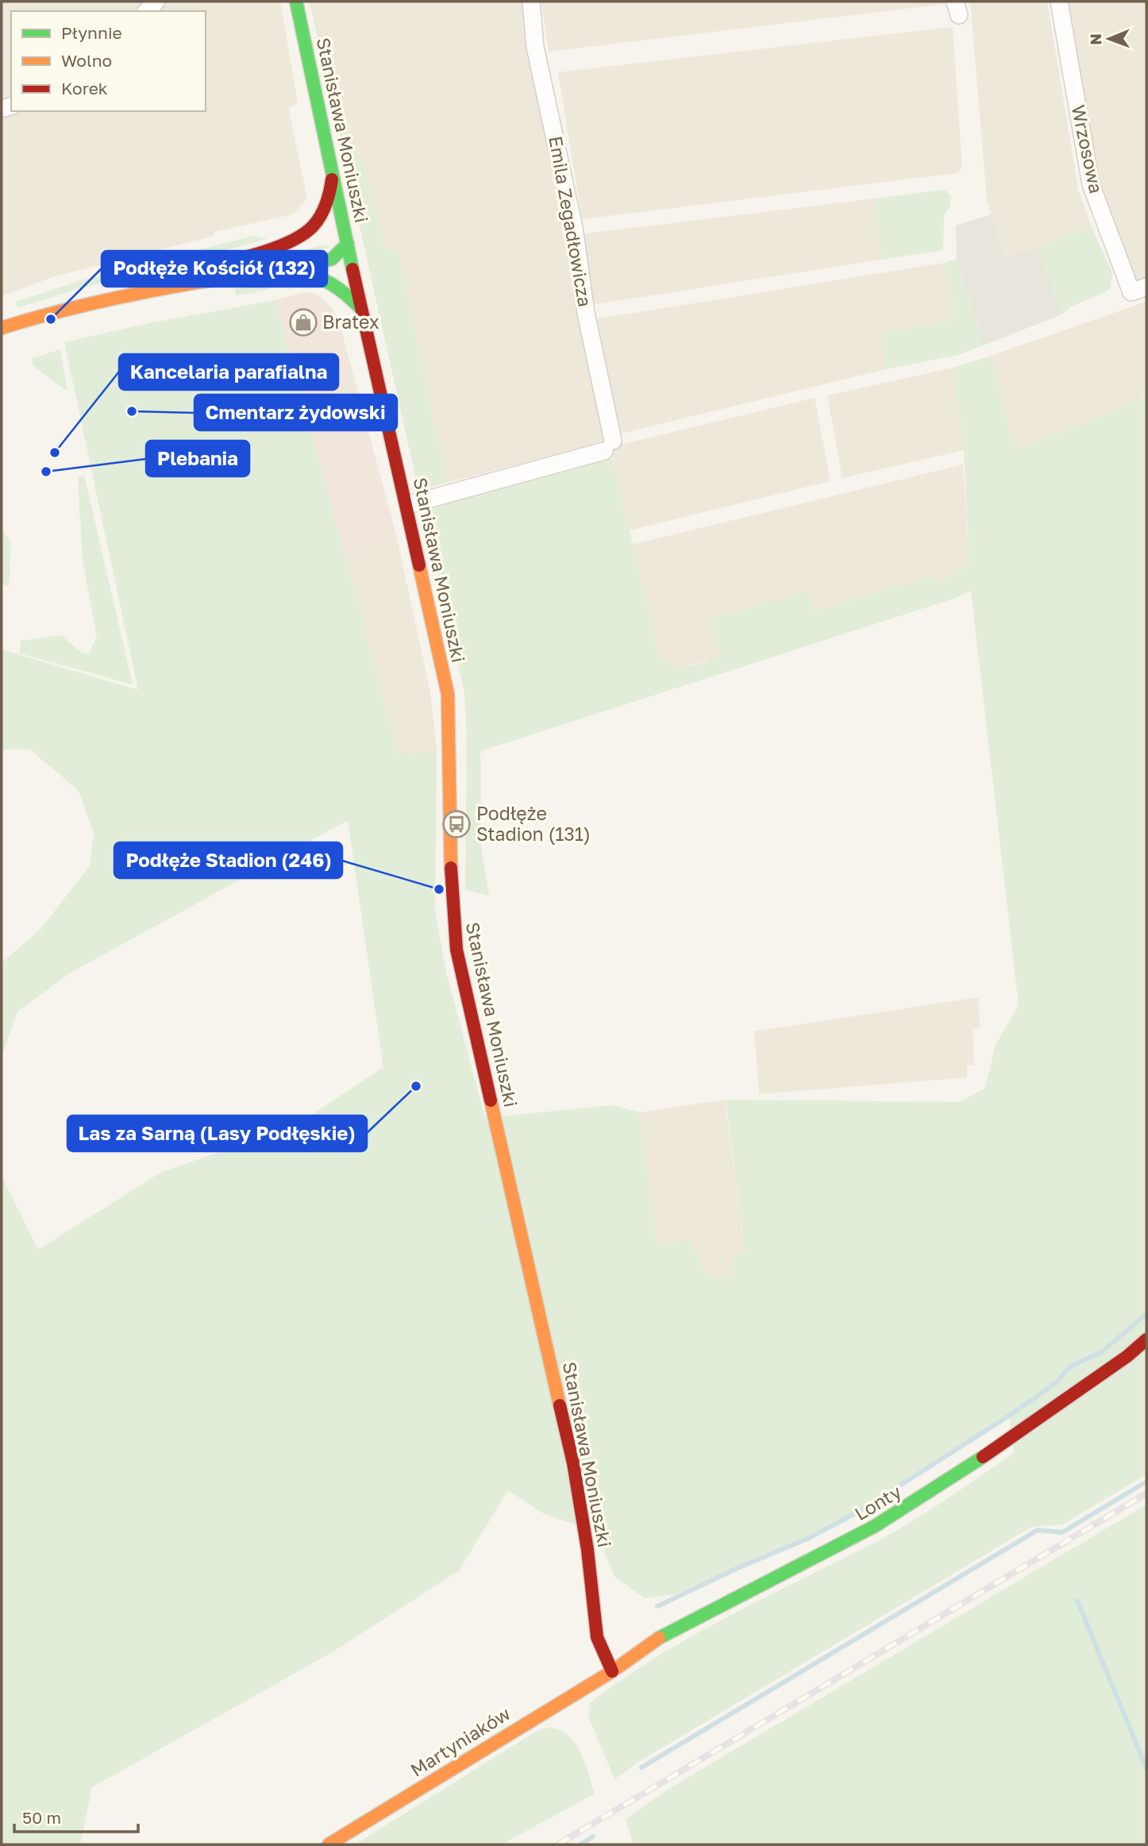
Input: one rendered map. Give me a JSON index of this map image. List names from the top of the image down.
{
  "streets": {
    "street": [
      "Stanisława Moniuszki",
      "Wrzosowa",
      "Emila Zegadłowicza",
      "Lonty",
      "Martyniaków"
    ]
  },
  "crossings": [
    ["Stanisława Moniuszki", "Emila Zegadłowicza"],
    ["Stanisława Moniuszki", "Lonty"],
    ["Stanisława Moniuszki", "Martyniaków"],
    ["Lonty", "Martyniaków"]
  ],
  "places": {
    "other": [
      "Podłęże Kościół (132)",
      "Cmentarz żydowski",
      "Kancelaria parafialna",
      "Plebania",
      "Podłęże Stadion (246)",
      "Las za Sarną (Lasy Podłęskie)"
    ],
    "shop": ["Bratex"],
    "bus stop": ["Podłęże Stadion (131)"]
  },
  "legend": ["Płynnie", "Wolno", "Korek"],
  "scale_bar": "50 m",
  "north": "left"
}
